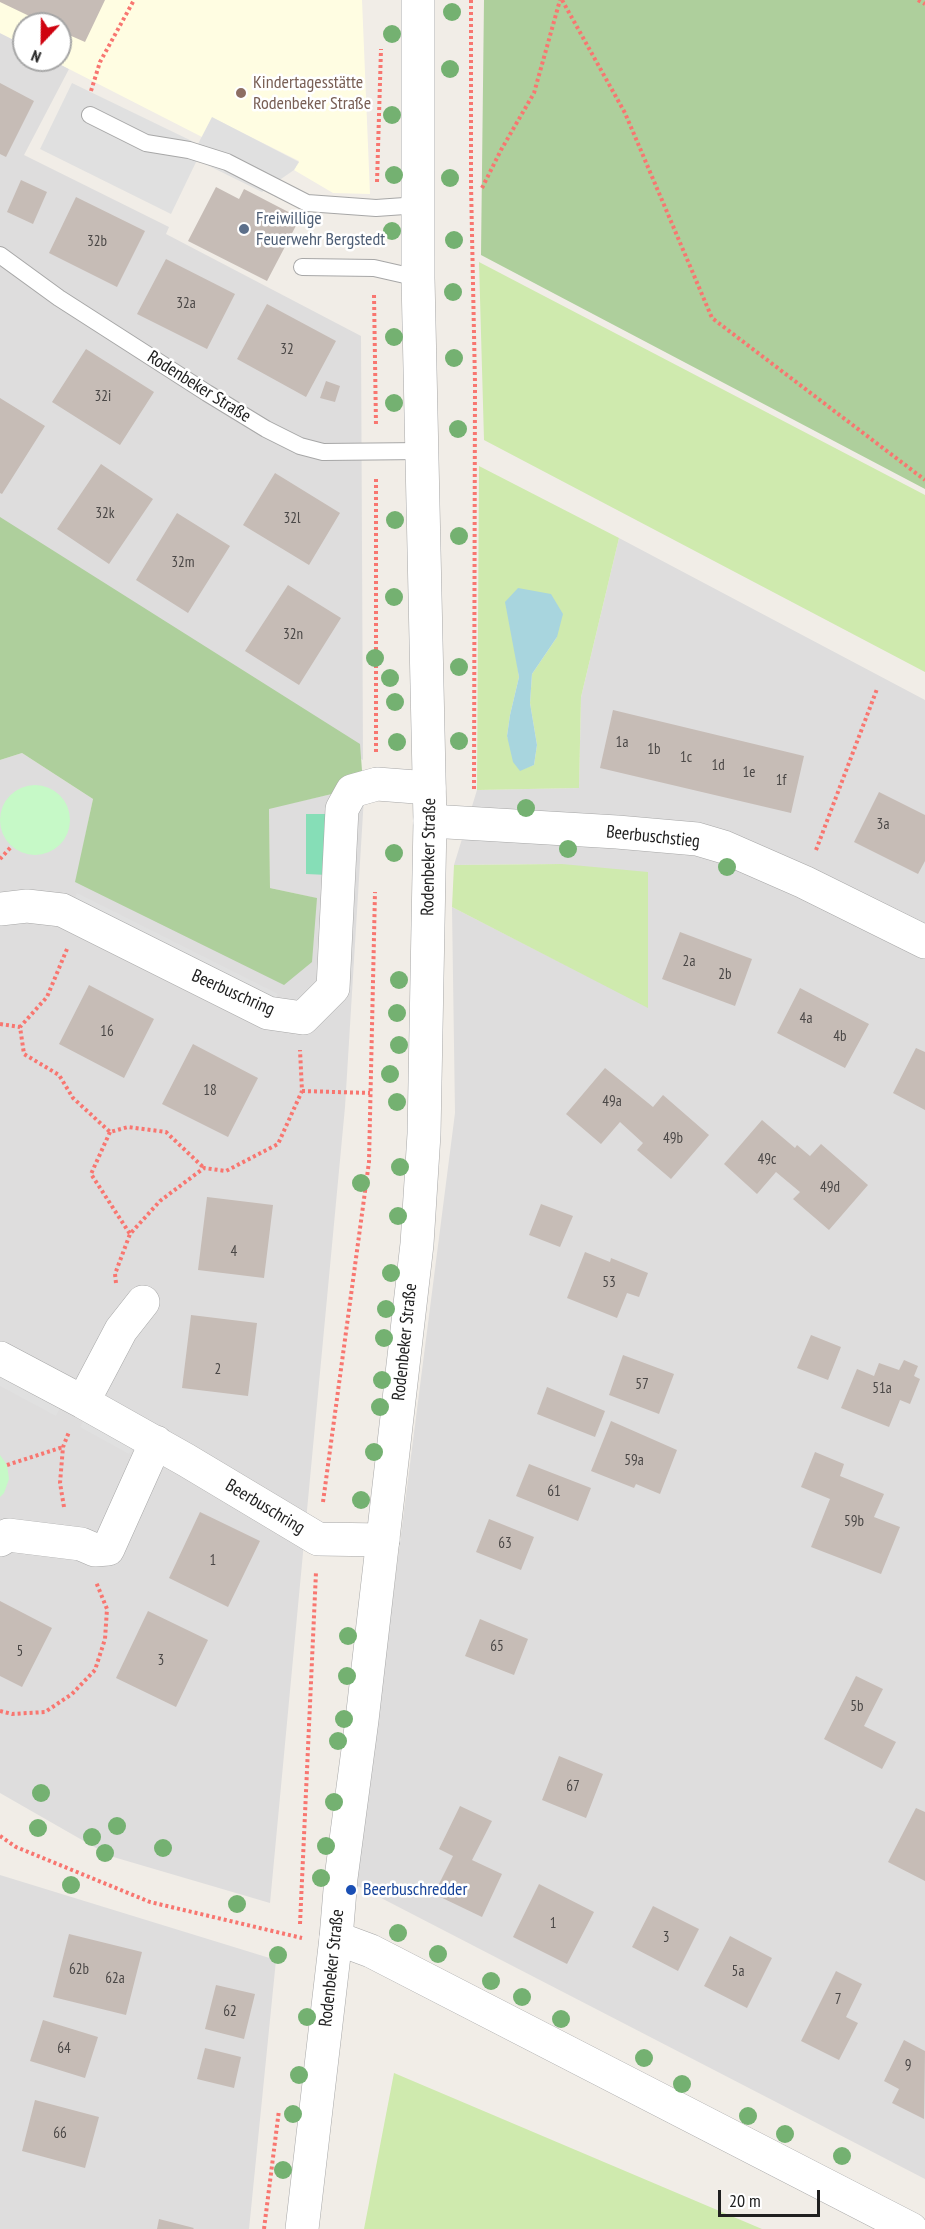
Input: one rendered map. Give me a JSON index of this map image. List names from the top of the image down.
{
  "streets": {
    "street": ["Rodenbeker Straße", "Beerbuschstieg", "Beerbuschring"]
  },
  "crossings": [
    ["Rodenbeker Straße", "Beerbuschstieg"],
    ["Rodenbeker Straße", "Beerbuschring"]
  ],
  "places": ["Kindertagesstätte Rodenbeker Straße", "Freiwillige Feuerwehr Bergstedt", "Beerbuschredder"],
  "house_numbers": [
    "32b",
    "32a",
    "32",
    "32i",
    "32k",
    "32l",
    "32m",
    "32n",
    "1a",
    "1b",
    "1c",
    "1d",
    "1e",
    "1f",
    "3a",
    "2a",
    "2b",
    "4a",
    "16",
    "4b",
    "18",
    "49a",
    "49b",
    "49c",
    "49d",
    "4",
    "53",
    "2",
    "57",
    "51a",
    "59a",
    "61",
    "59b",
    "63",
    "1",
    "65",
    "5",
    "3",
    "5b",
    "67",
    "1",
    "3",
    "62b",
    "5a",
    "62a",
    "7",
    "62",
    "64",
    "9",
    "66"
  ],
  "scale_bar": "20 m",
  "north": "bottom"
}
